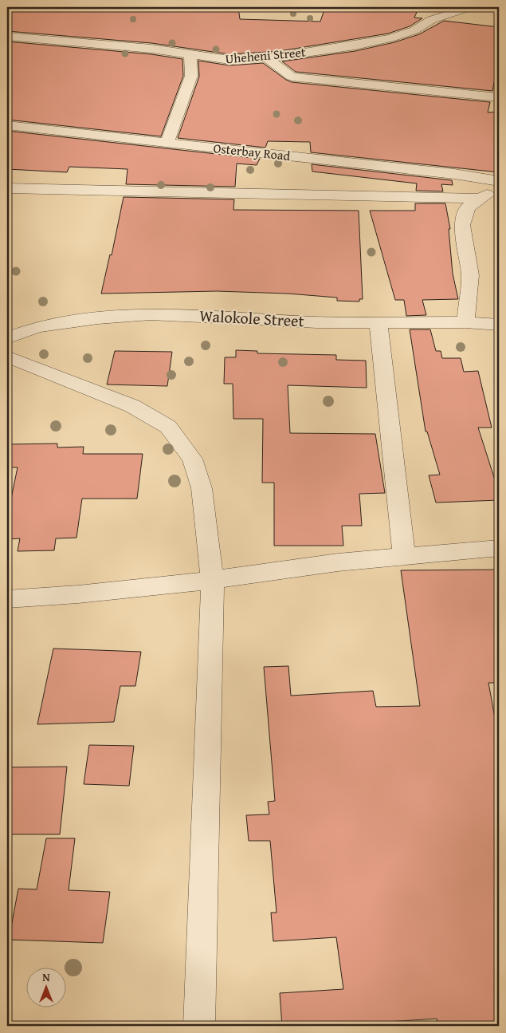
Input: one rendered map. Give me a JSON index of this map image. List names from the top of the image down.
{
  "streets": {
    "street": ["Uheheni Street", "Osterbay Road", "Walokole Street"]
  },
  "north": "top"
}
